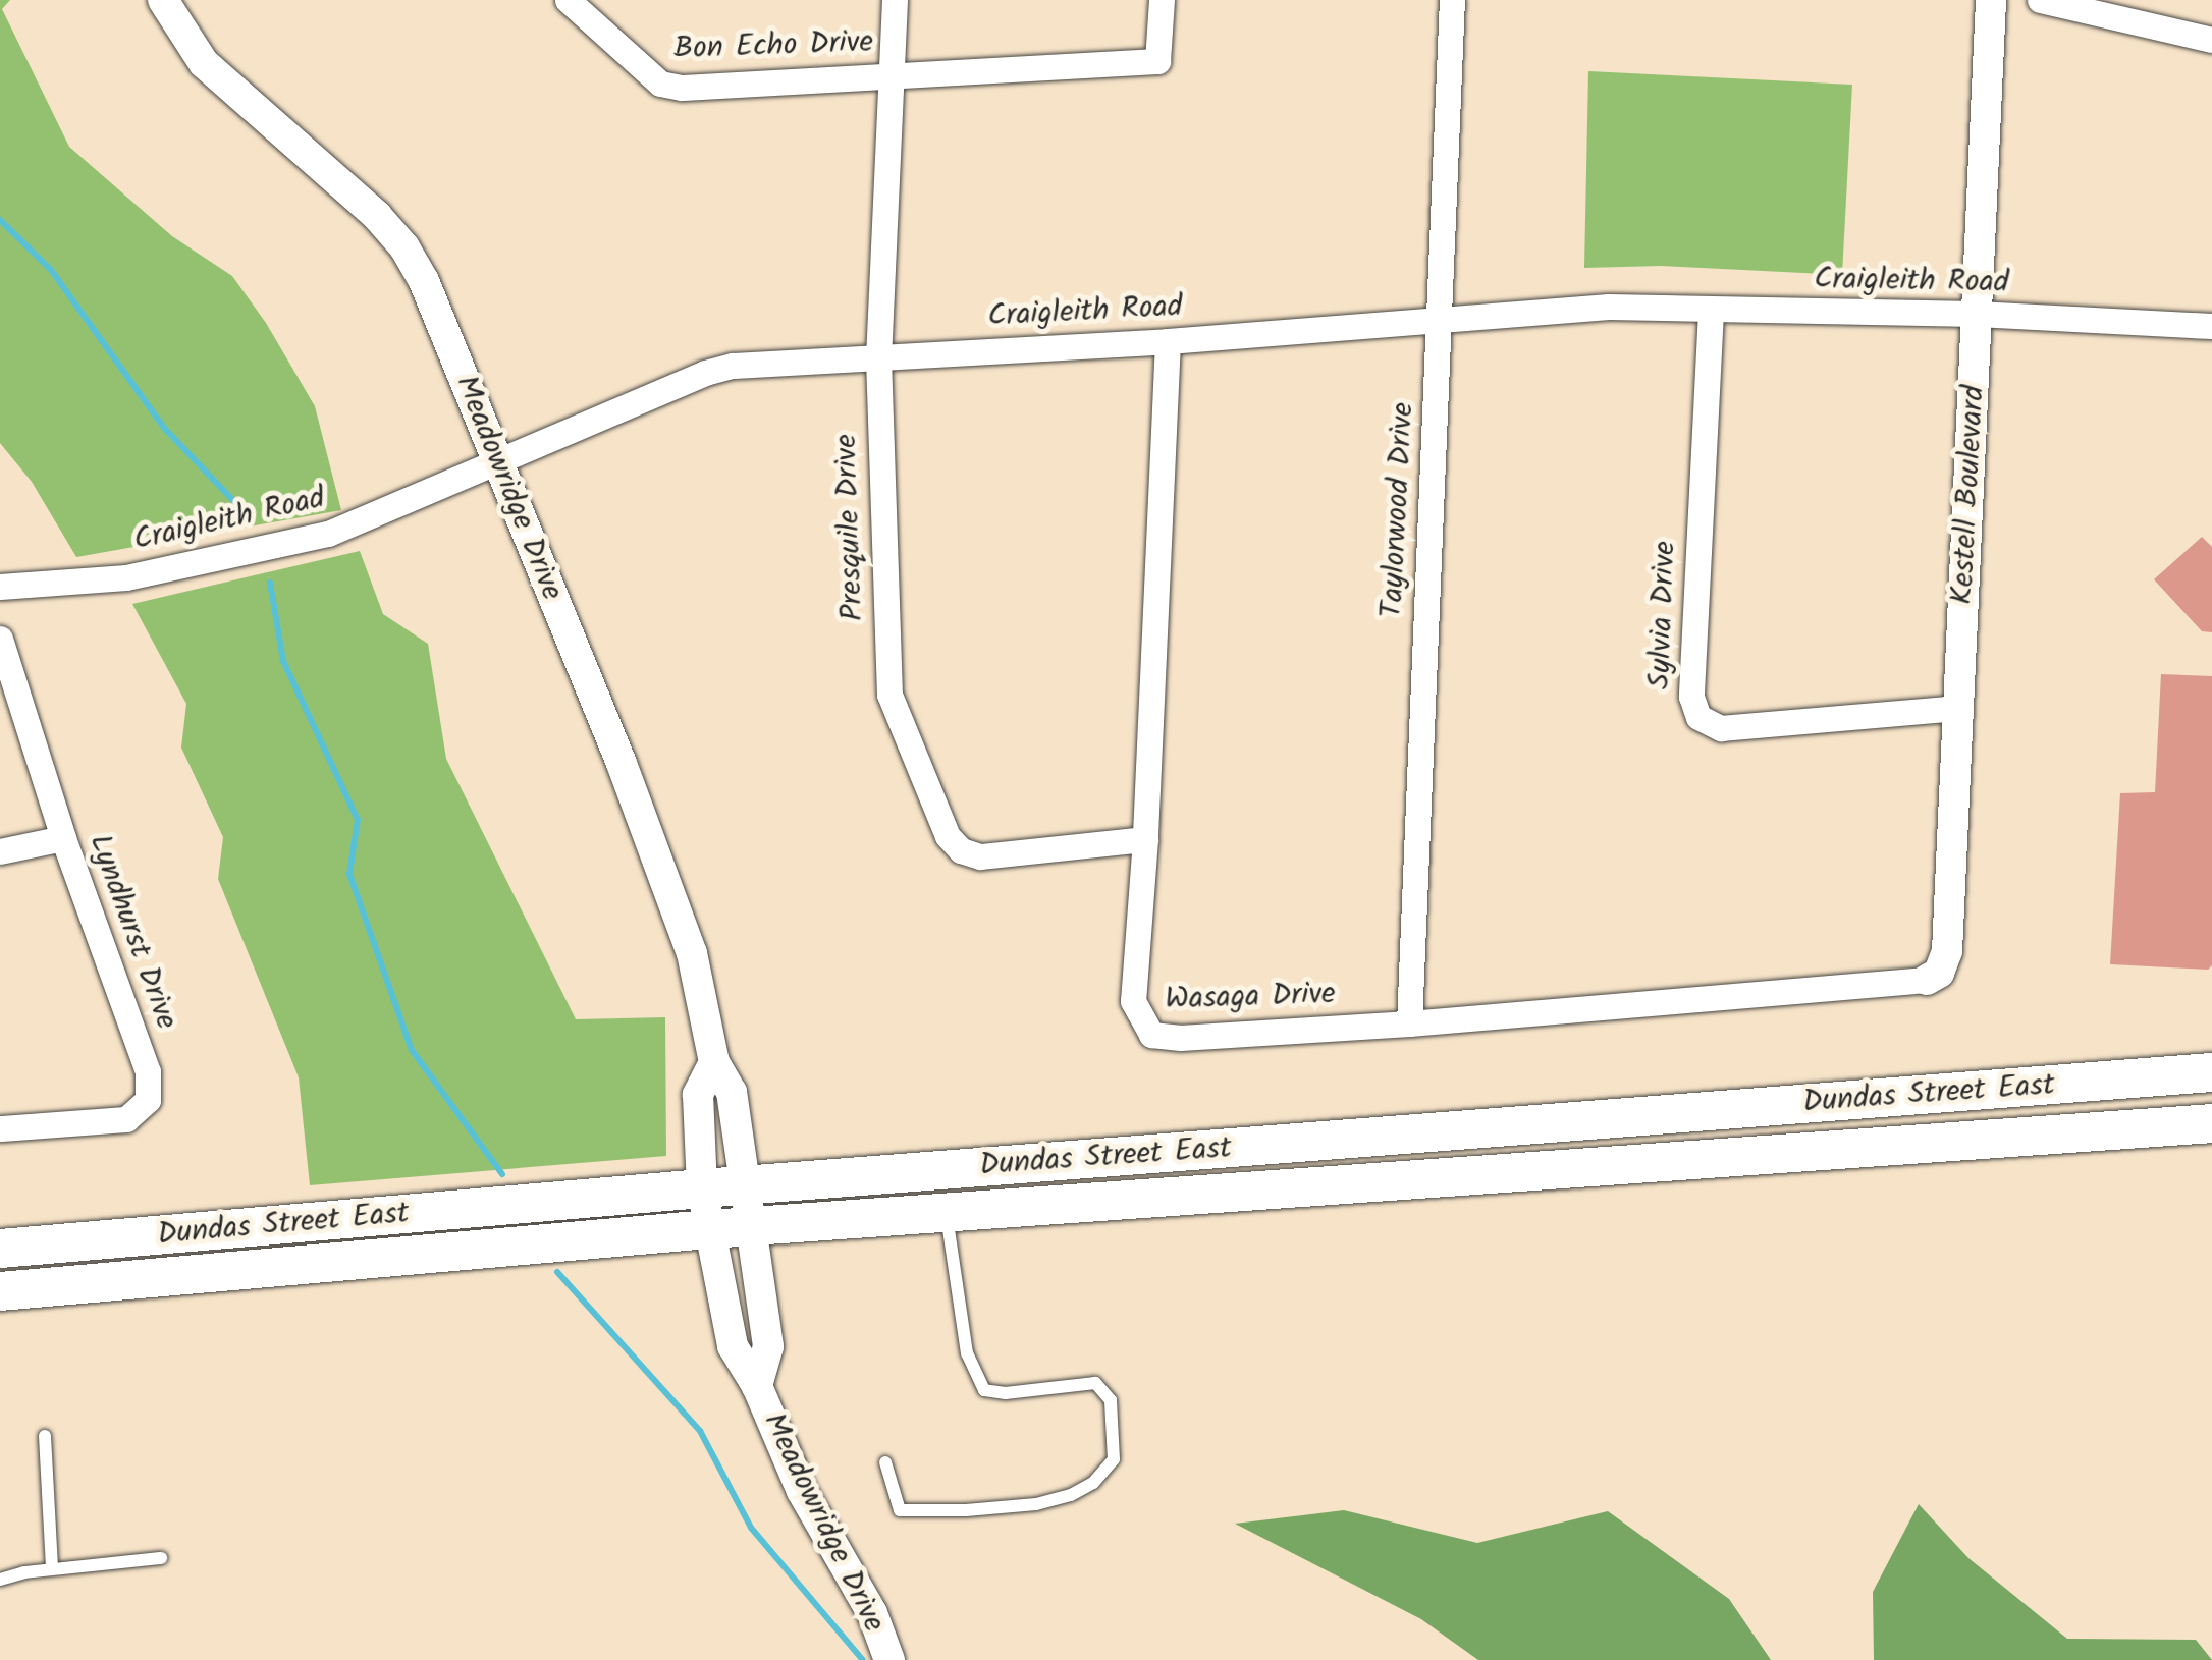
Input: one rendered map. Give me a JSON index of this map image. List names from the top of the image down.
{
  "streets": {
    "main road": ["Dundas Street East"],
    "street": [
      "Bon Echo Drive",
      "Craigleith Road",
      "Meadowridge Drive",
      "Kestell Boulevard",
      "Taylorwood Drive",
      "Presquile Drive",
      "Sylvia Drive",
      "Lyndhurst Drive",
      "Wasaga Drive"
    ]
  },
  "crossings": [
    ["Bon Echo Drive", "Presquile Drive"],
    ["Craigleith Road", "Meadowridge Drive"],
    ["Craigleith Road", "Kestell Boulevard"],
    ["Craigleith Road", "Taylorwood Drive"],
    ["Craigleith Road", "Presquile Drive"],
    ["Craigleith Road", "Sylvia Drive"],
    ["Craigleith Road", "Wasaga Drive"],
    ["Meadowridge Drive", "Dundas Street East"],
    ["Kestell Boulevard", "Sylvia Drive"],
    ["Kestell Boulevard", "Wasaga Drive"],
    ["Taylorwood Drive", "Wasaga Drive"],
    ["Presquile Drive", "Wasaga Drive"]
  ]
}
